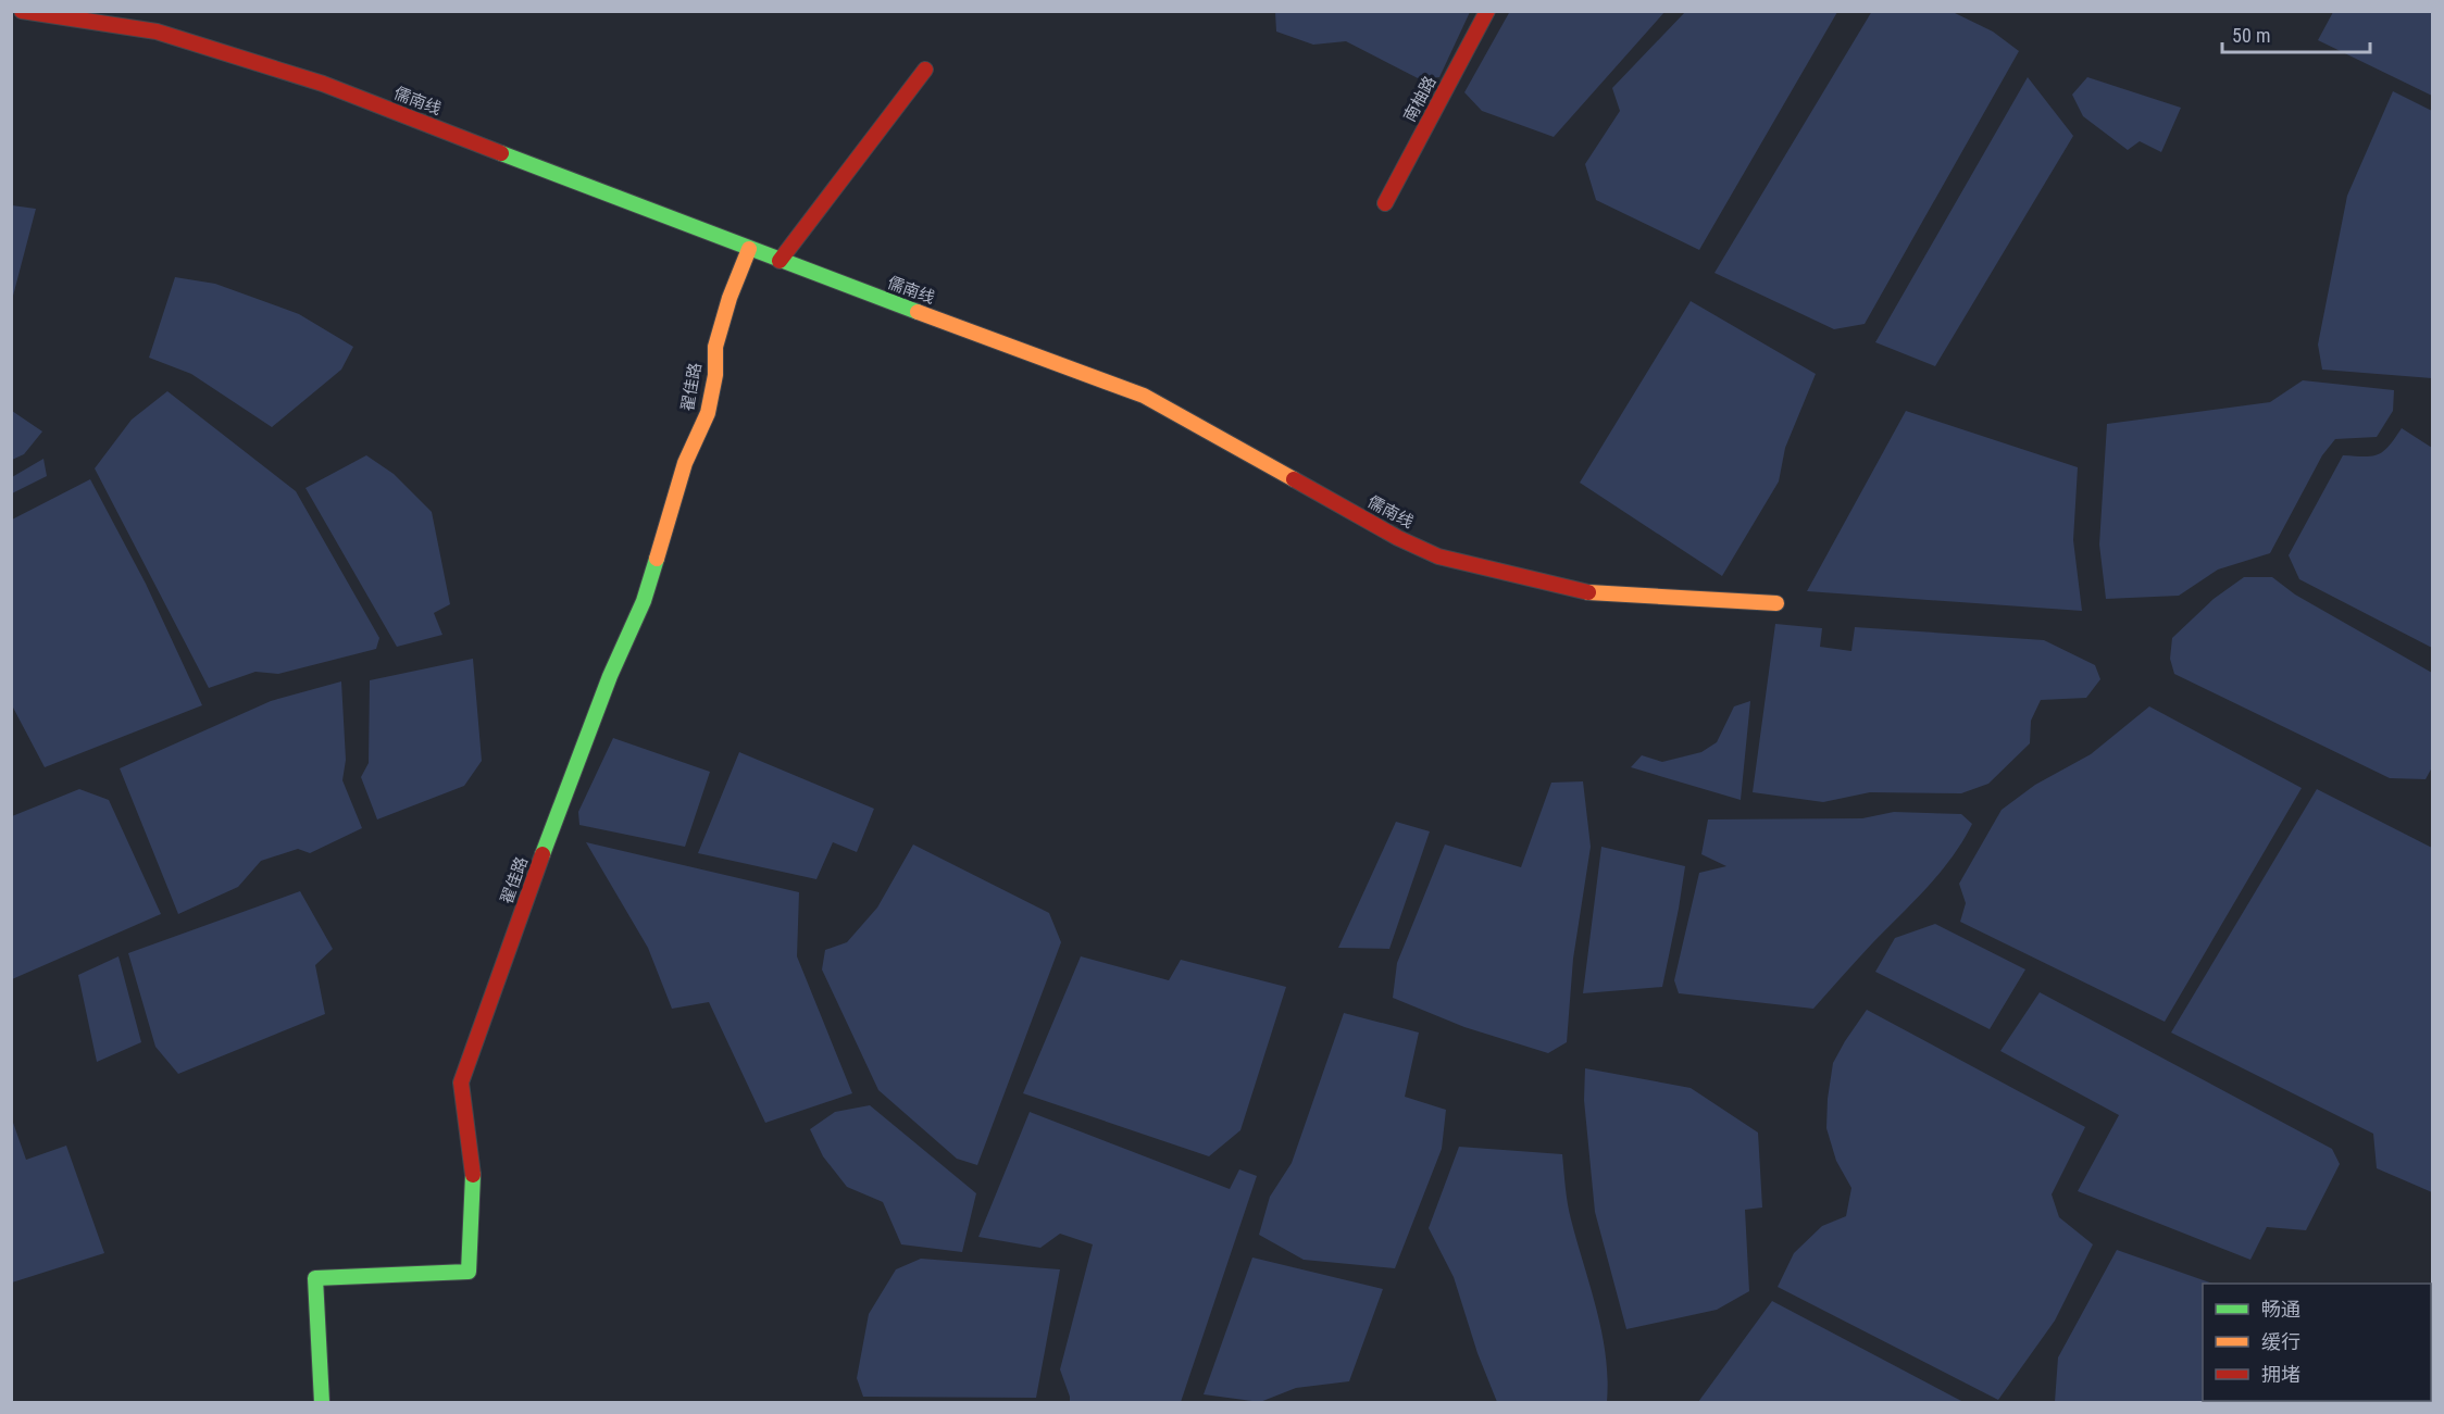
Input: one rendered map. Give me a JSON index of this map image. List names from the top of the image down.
{
  "streets": {
    "street": ["南柚路", "儒南线", "翟佳路"]
  },
  "crossings": [
    ["儒南线", "翟佳路"]
  ],
  "legend": ["畅通", "缓行", "拥堵"],
  "scale_bar": "50 m"
}
